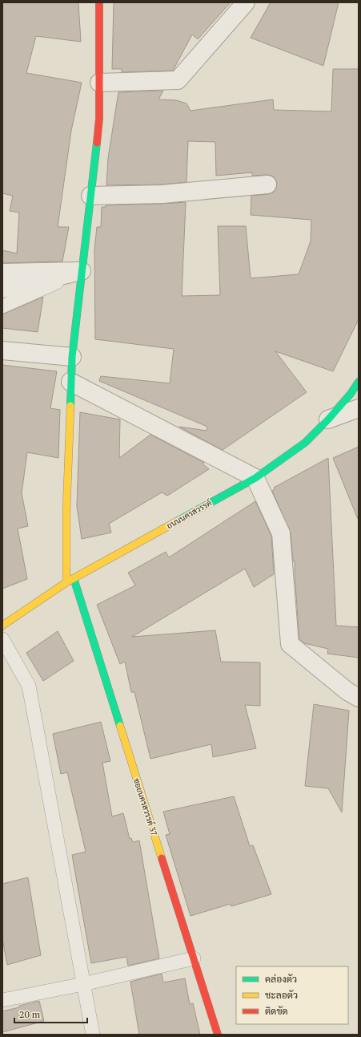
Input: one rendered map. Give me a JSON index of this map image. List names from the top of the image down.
{
  "streets": {
    "street": ["ถนนนครสวรรค์", "ซอยนครสวรรค์ 37"]
  },
  "crossings": [
    ["ถนนนครสวรรค์", "ซอยนครสวรรค์ 37"]
  ],
  "legend": ["คล่องตัว", "ชะลอตัว", "ติดขัด"],
  "scale_bar": "20 m"
}
